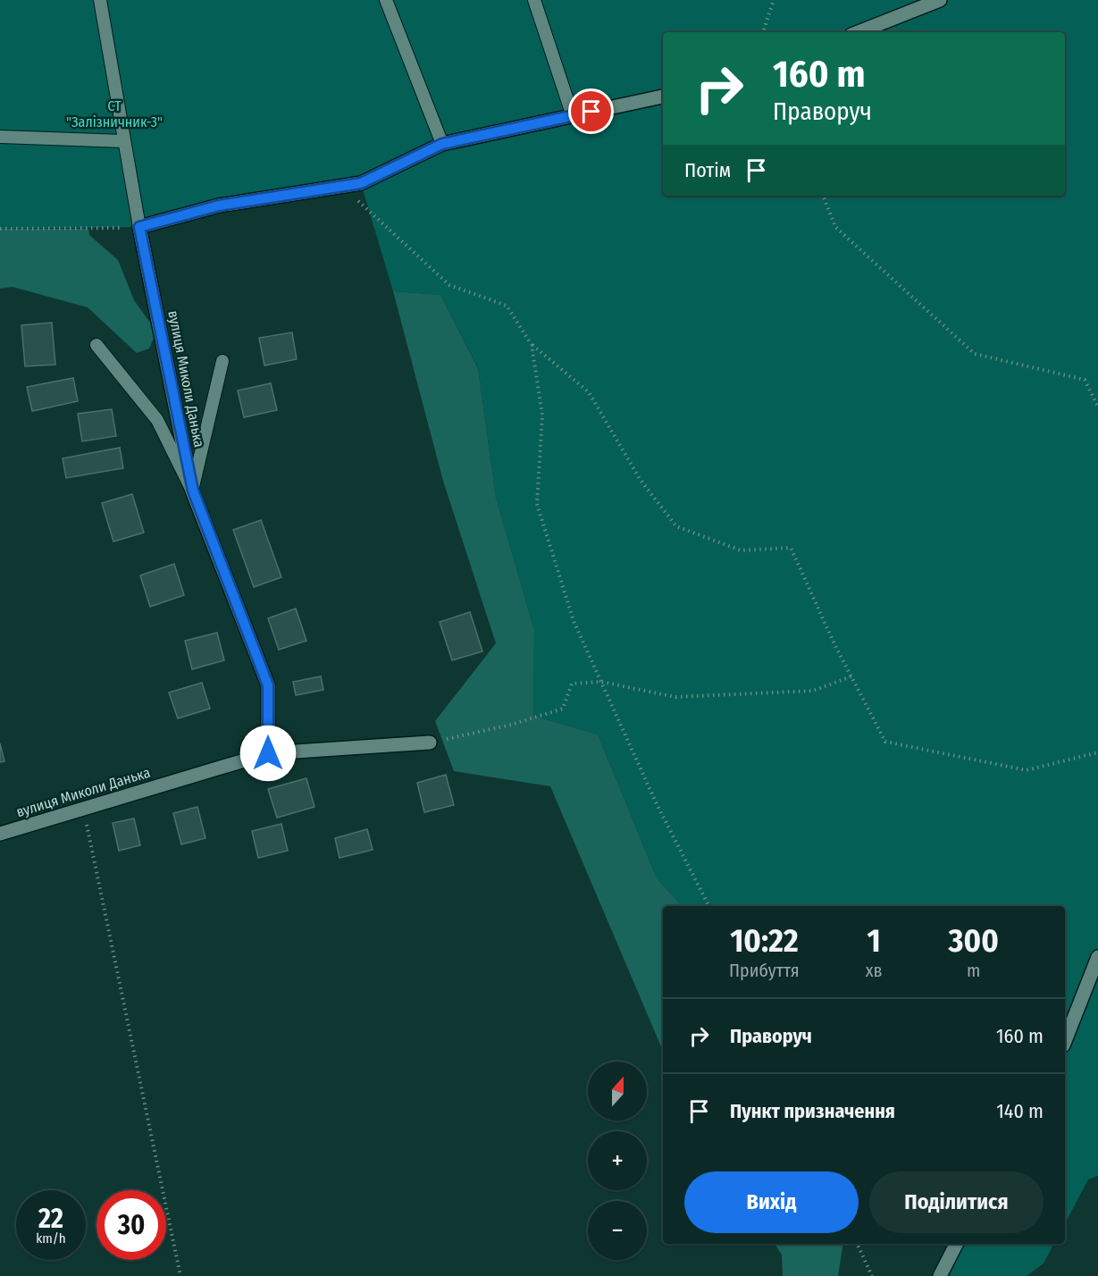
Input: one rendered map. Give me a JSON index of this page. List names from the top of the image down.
{
  "streets": {
    "street": ["вулиця Миколи Данька"]
  },
  "parks": ["СТ \"Залізничник-3\""],
  "north": "top",
  "page": {
    "turn": ["160 m", "Праворуч"],
    "then": "Потім",
    "eta": [
      "10:22",
      "Прибуття",
      "1",
      "хв",
      "300",
      "m"
    ],
    "list": [
      {
        "name": "Праворуч",
        "value": "160 m"
      },
      {
        "name": "Пункт призначення",
        "value": "140 m"
      }
    ],
    "map_buttons": ["+", "−"],
    "buttons": ["Вихід", "Поділитися"],
    "speed": "22 km/h",
    "limit": "30"
  }
}
